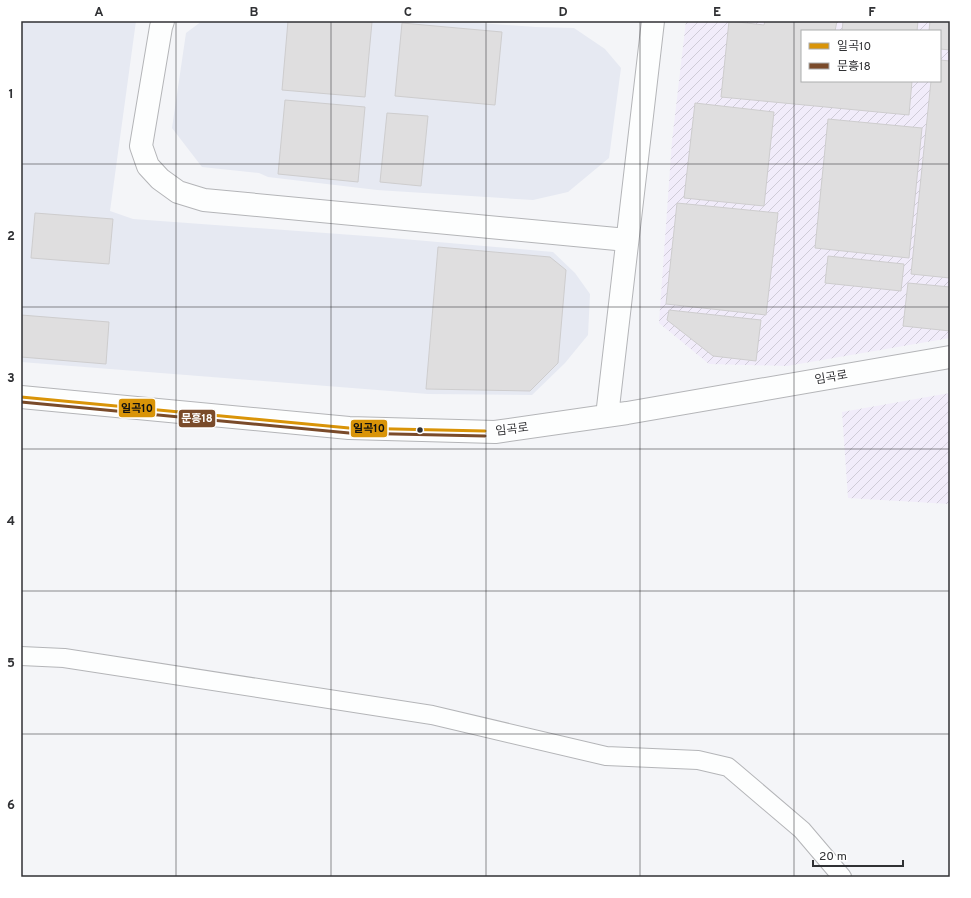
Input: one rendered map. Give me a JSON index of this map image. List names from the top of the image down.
{
  "streets": {
    "street": ["임곡로"]
  },
  "lines": ["transit line 일곡10", "transit line 문흥18"],
  "legend": ["일곡10", "문흥18"],
  "scale_bar": "20 m",
  "grid": {
    "columns": [
      "A",
      "B",
      "C",
      "D",
      "E",
      "F"
    ],
    "rows": [
      "1",
      "2",
      "3",
      "4",
      "5",
      "6"
    ]
  }
}
